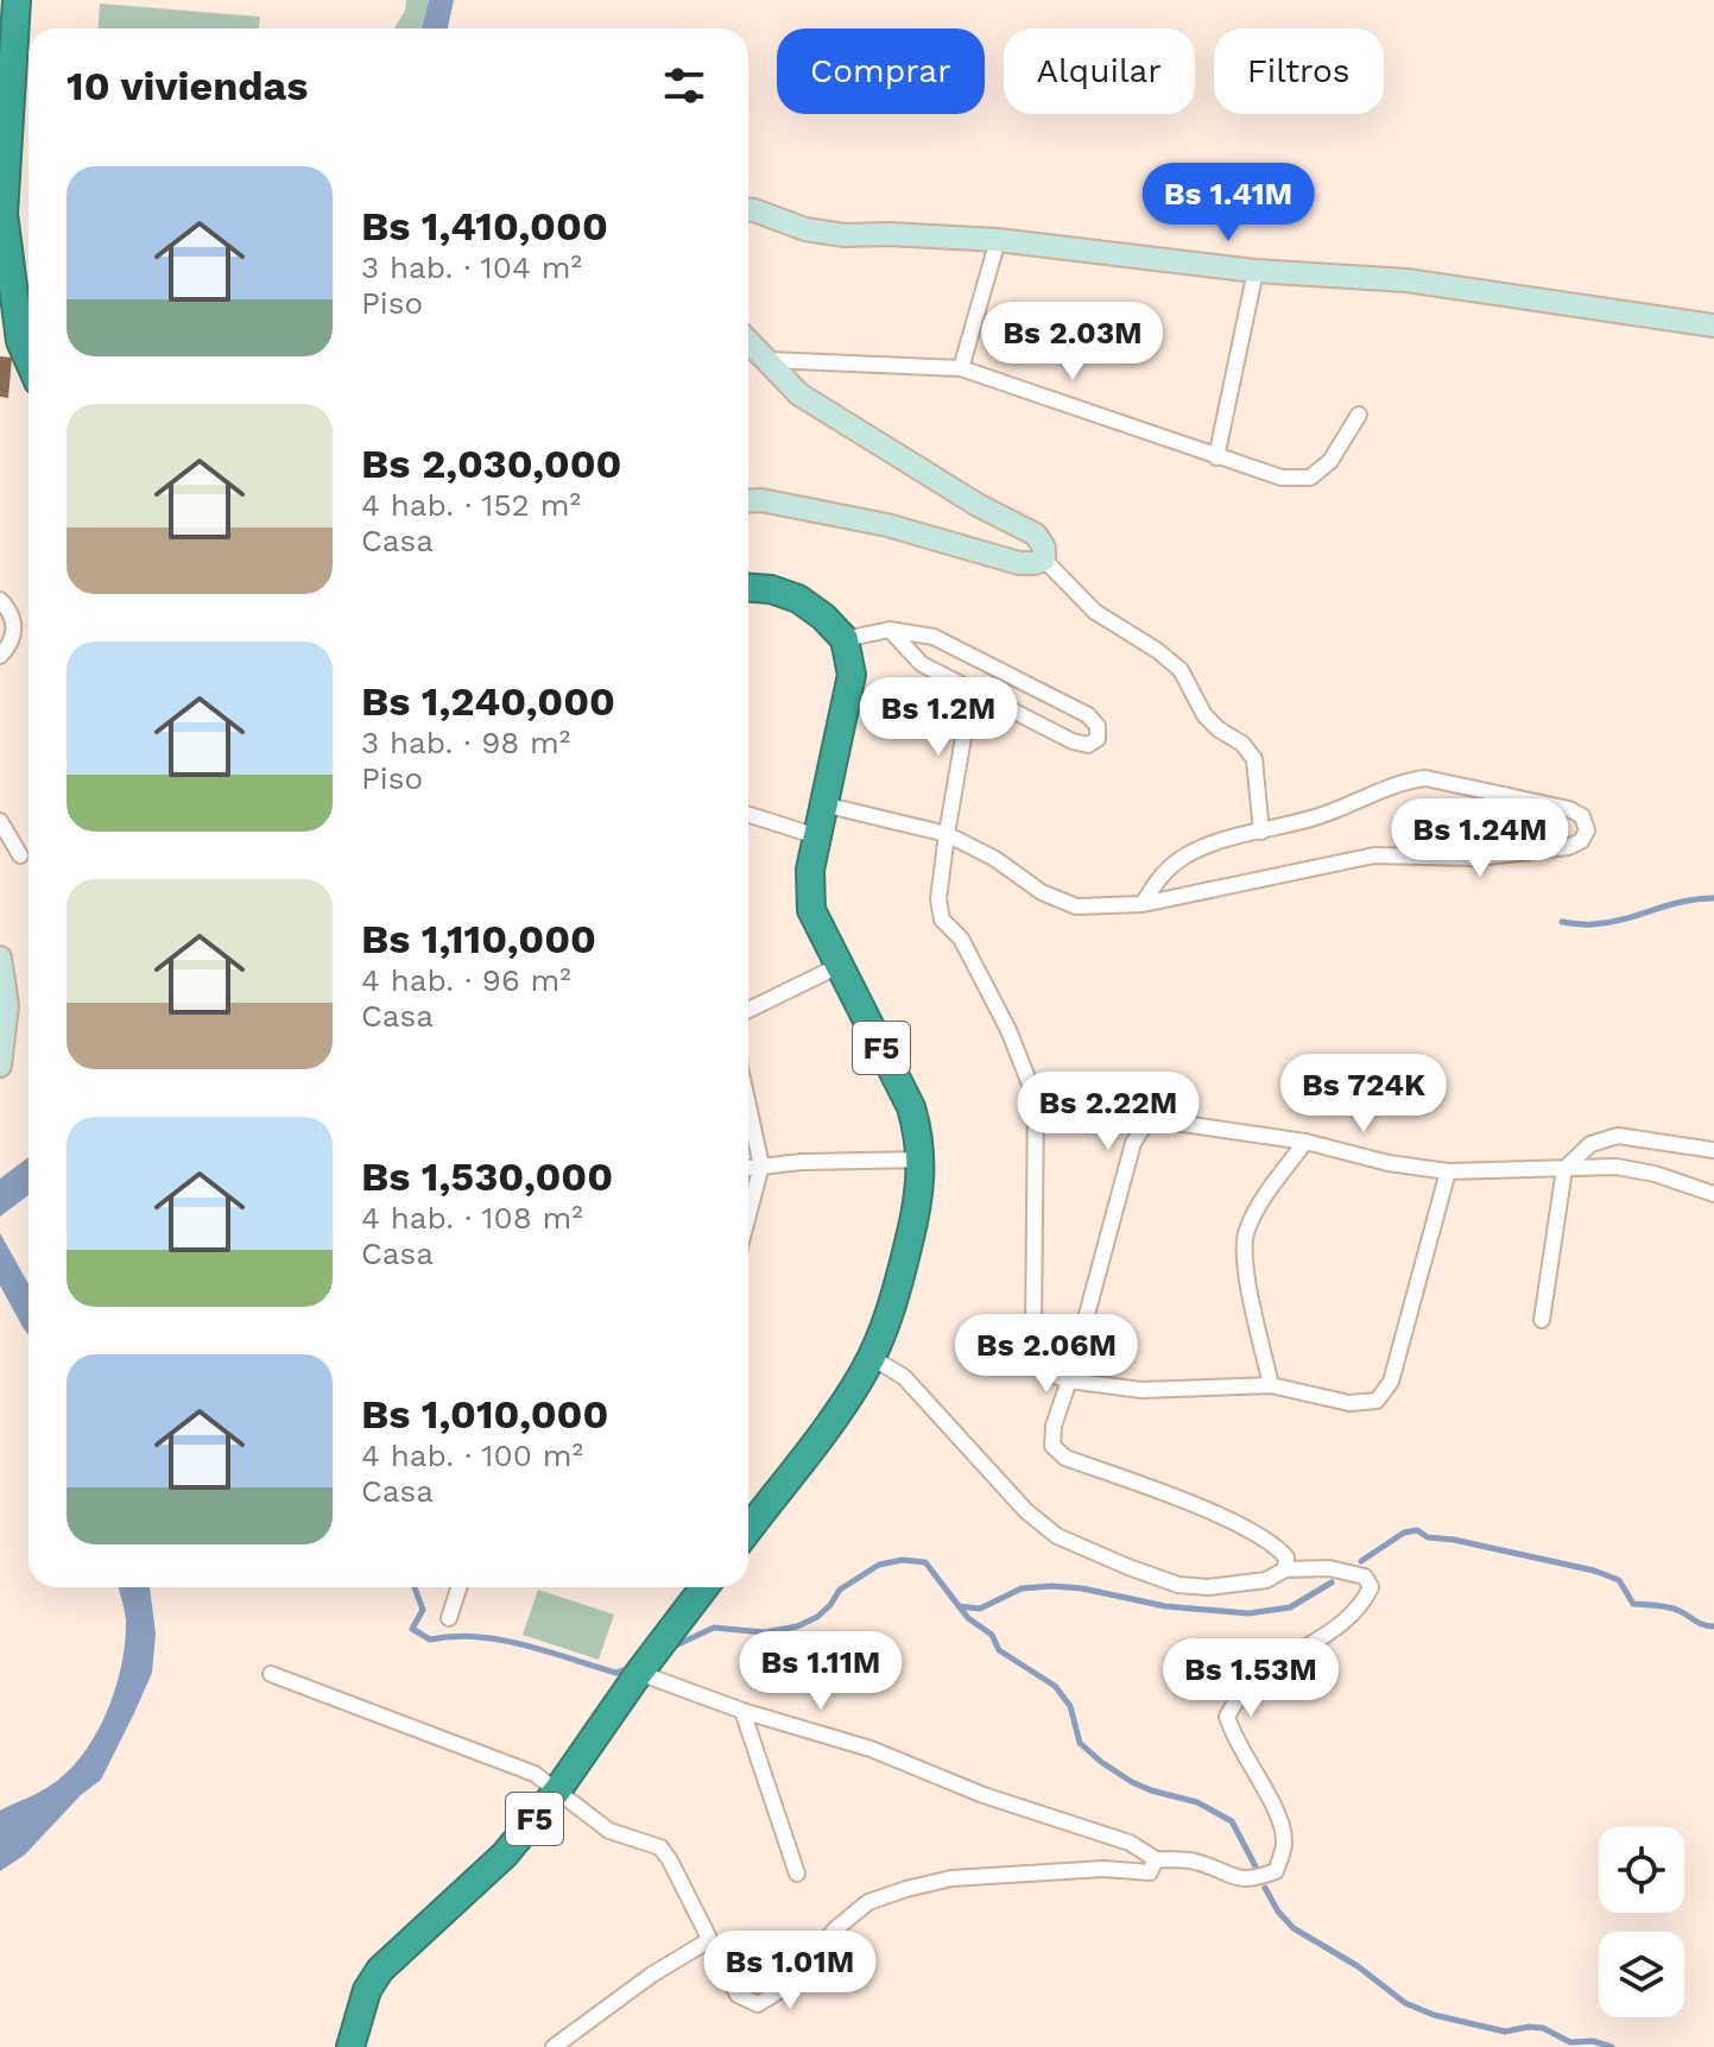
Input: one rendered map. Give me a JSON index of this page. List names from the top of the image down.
{
  "streets": {
    "highway": ["F5"]
  },
  "page": {
    "chip": ["Comprar", "Alquilar", "Filtros"],
    "heading": "10 viviendas",
    "list": [
      {
        "name": "Bs 1,410,000",
        "note": "3 hab. · 104 m² · Piso"
      },
      {
        "name": "Bs 2,030,000",
        "note": "4 hab. · 152 m² · Casa"
      },
      {
        "name": "Bs 1,240,000",
        "note": "3 hab. · 98 m² · Piso"
      },
      {
        "name": "Bs 1,110,000",
        "note": "4 hab. · 96 m² · Casa"
      },
      {
        "name": "Bs 1,530,000",
        "note": "4 hab. · 108 m² · Casa"
      },
      {
        "name": "Bs 1,010,000",
        "note": "4 hab. · 100 m² · Casa"
      }
    ],
    "price": [
      "Bs 1.41M",
      "Bs 2.03M",
      "Bs 1.2M",
      "Bs 1.24M",
      "Bs 724K",
      "Bs 2.22M",
      "Bs 2.06M",
      "Bs 1.11M",
      "Bs 1.53M",
      "Bs 1.01M"
    ]
  }
}
